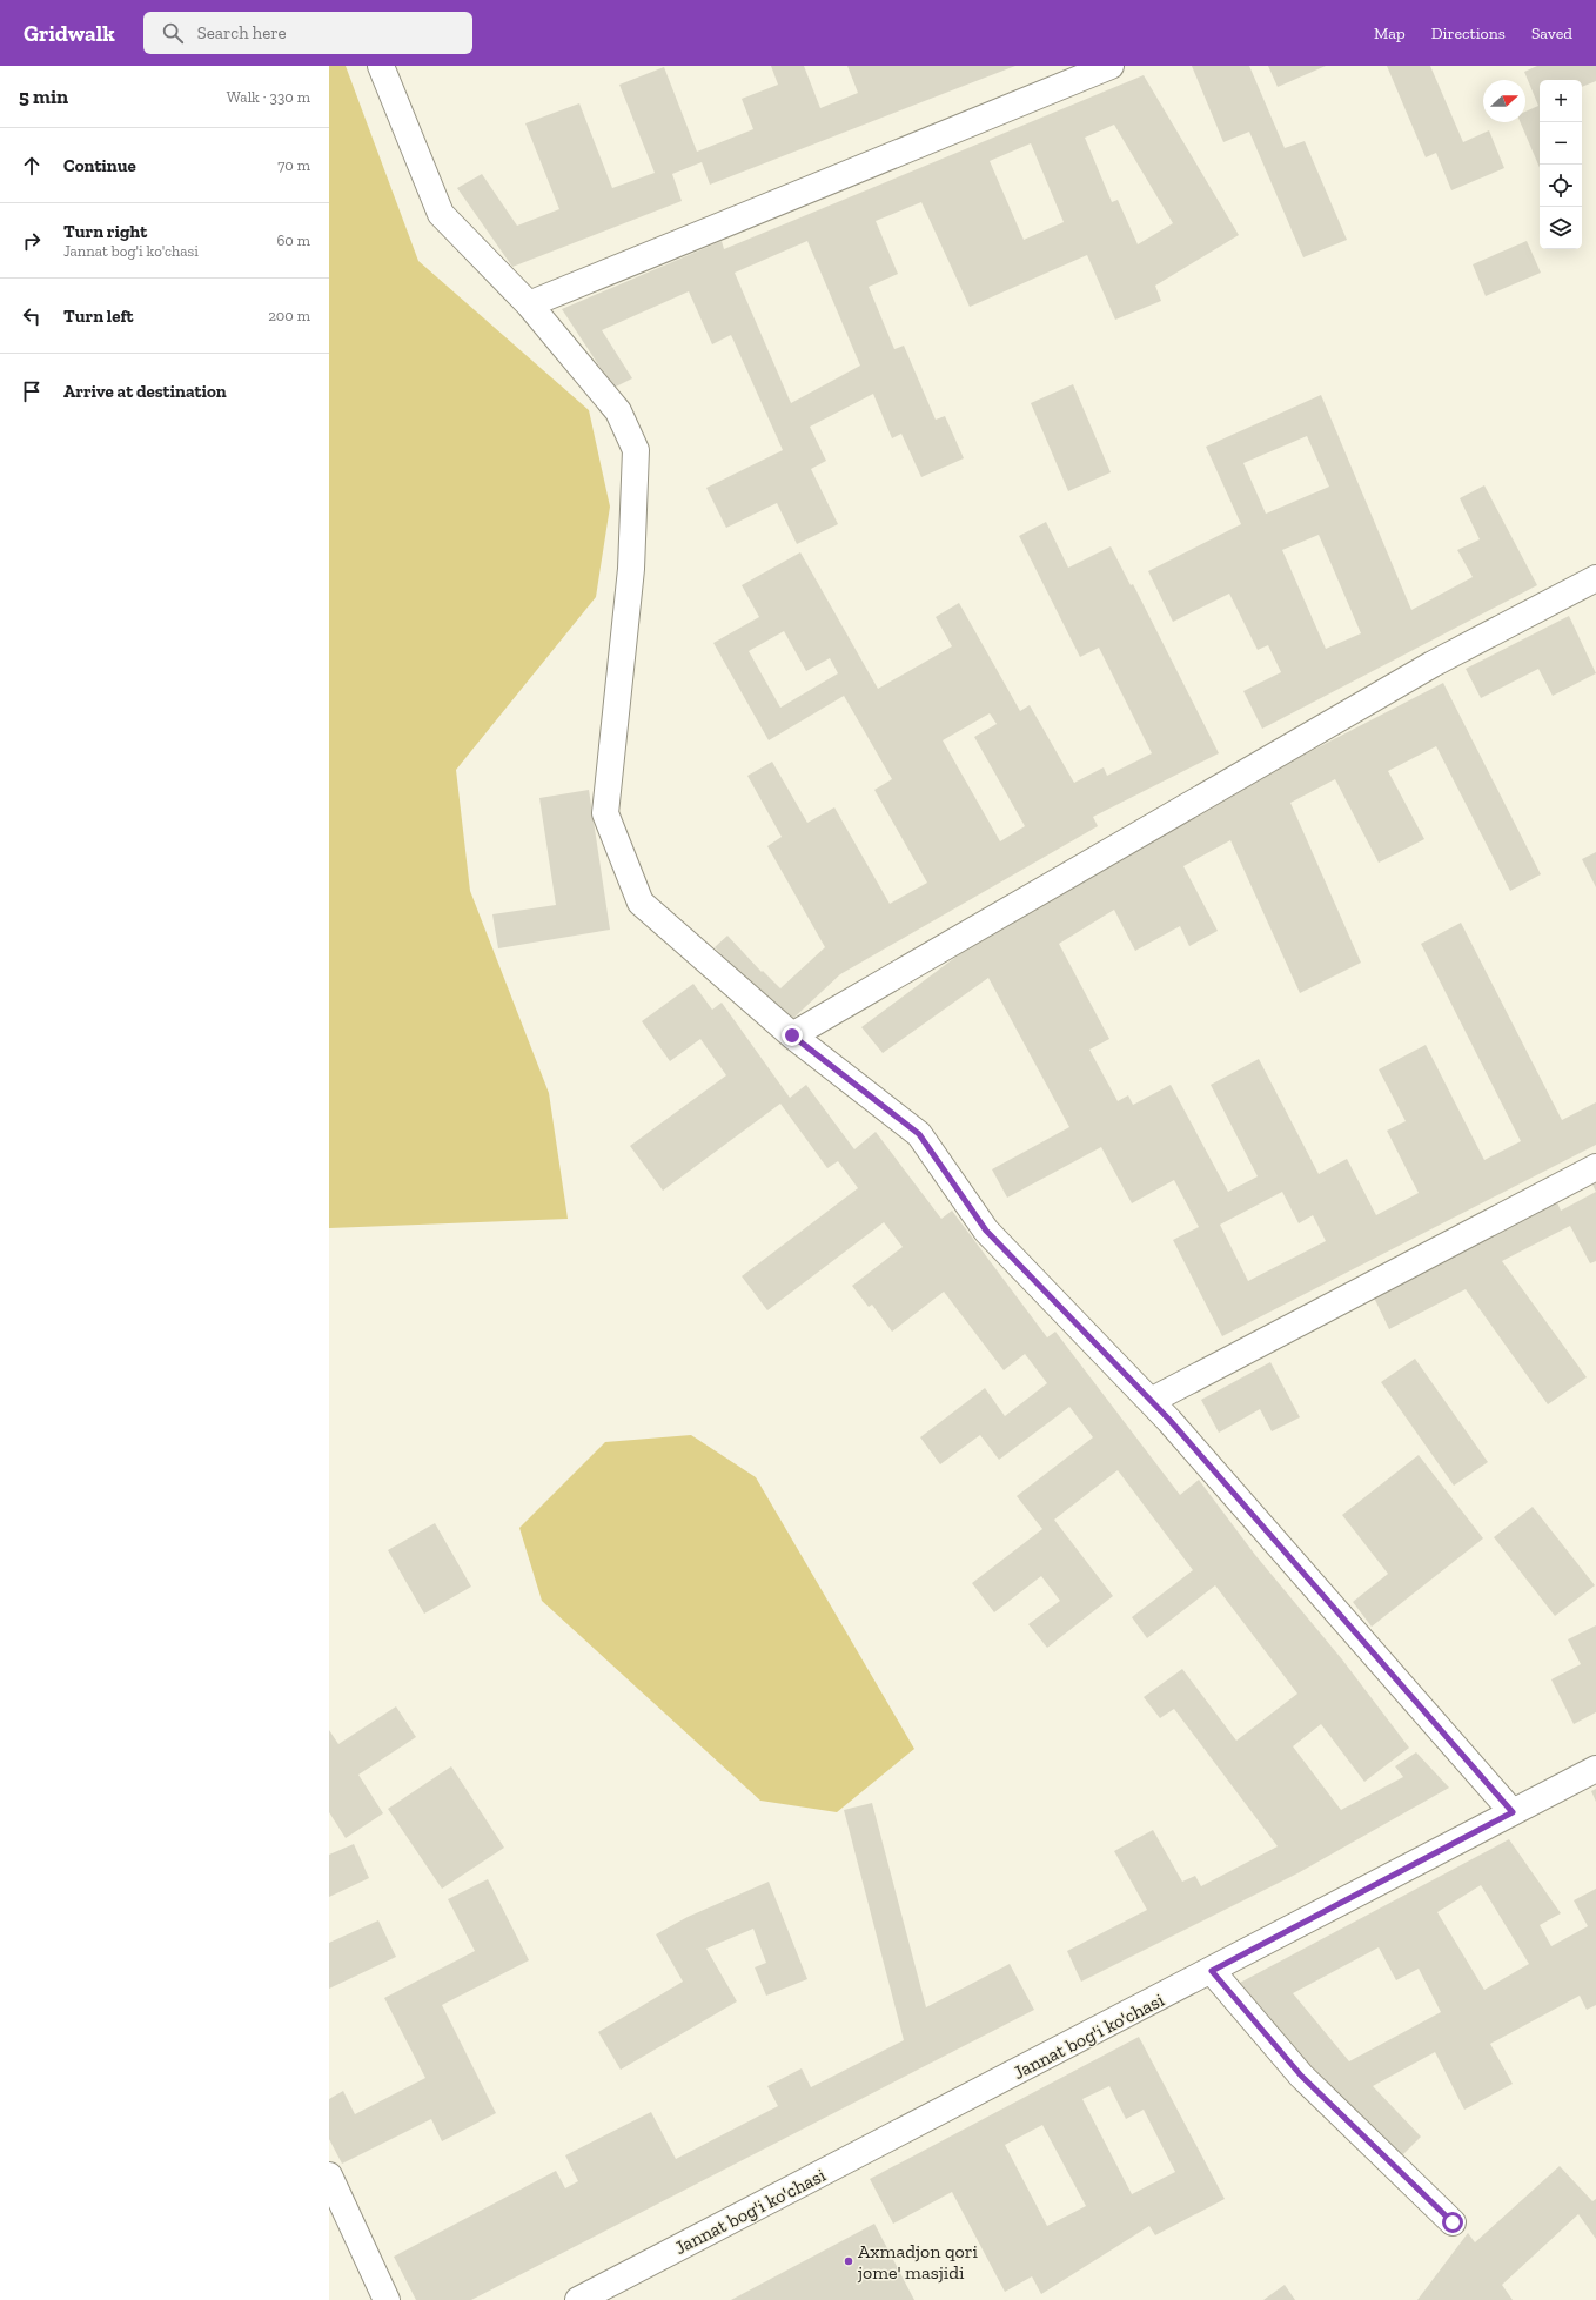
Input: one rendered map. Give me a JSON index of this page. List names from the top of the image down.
{
  "streets": {
    "street": ["Jannat bog'i ko'chasi"]
  },
  "places": ["Axmadjon qori jome' masjidi"],
  "north": "right",
  "page": {
    "header": "Gridwalk",
    "search": "Search here",
    "nav": ["Map", "Directions", "Saved"],
    "heading": ["5 min", "Walk · 330 m"],
    "map_buttons": ["+", "−"],
    "list": [
      ["Continue", "70 m"],
      ["Turn right", "Jannat bog'i ko'chasi", "60 m"],
      ["Turn left", "200 m"],
      "Arrive at destination"
    ]
  }
}
